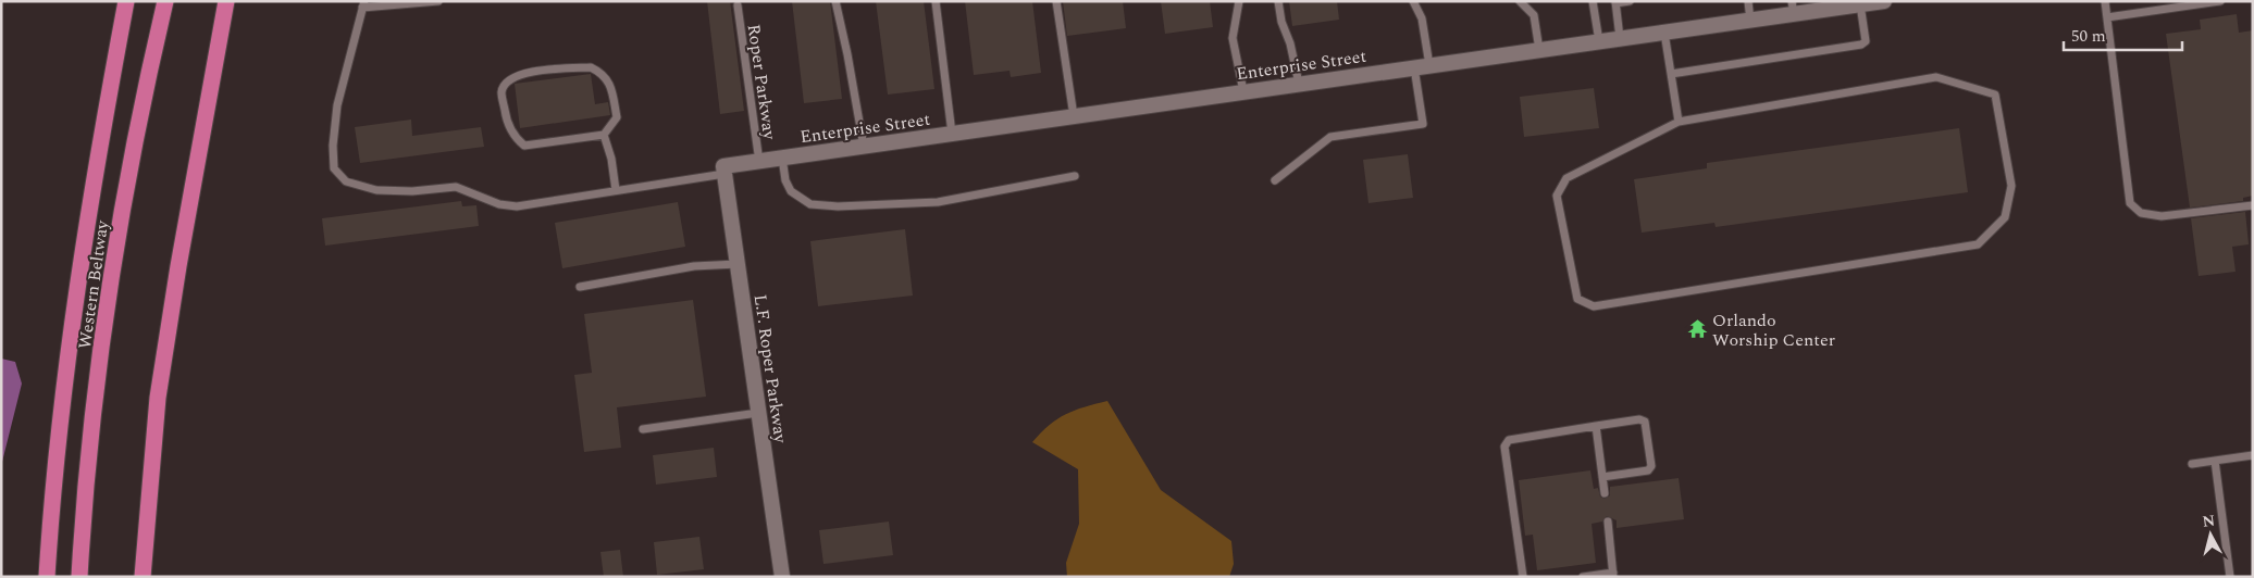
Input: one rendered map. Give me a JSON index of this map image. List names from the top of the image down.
{
  "streets": {
    "highway": ["Western Beltway"],
    "street": ["Enterprise Street", "L.F. Roper Parkway"],
    "lane": ["Roper Parkway"]
  },
  "crossings": [
    ["Enterprise Street", "Roper Parkway"],
    ["Enterprise Street", "L.F. Roper Parkway"]
  ],
  "places": {
    "temple": ["Orlando Worship Center"]
  },
  "scale_bar": "50 m",
  "north": "top"
}
